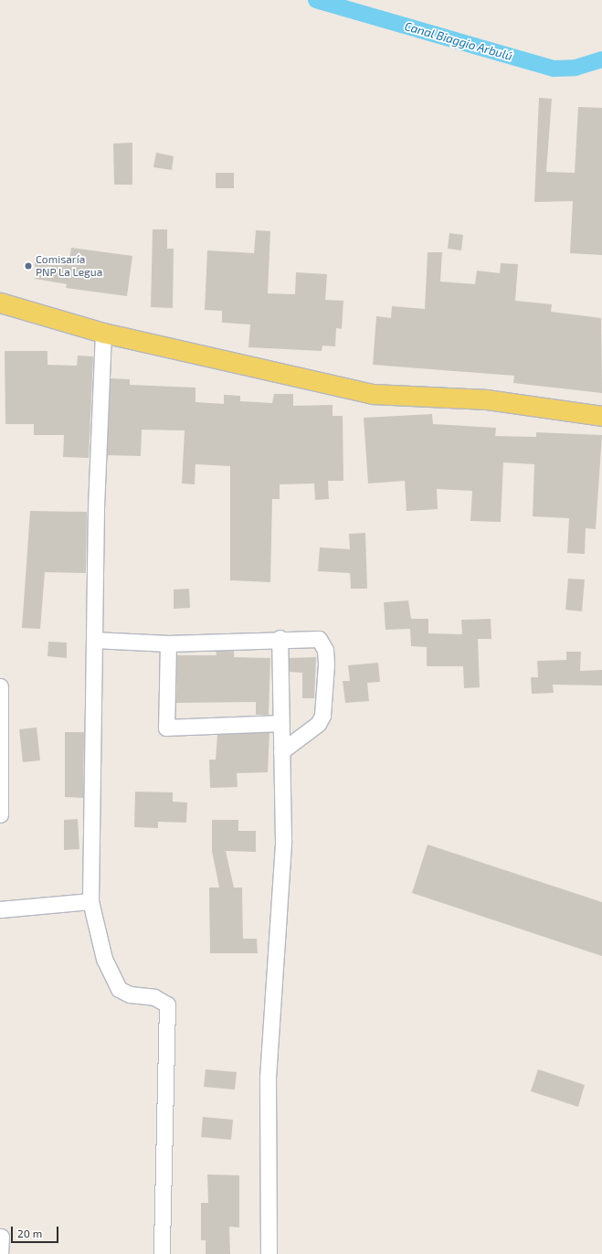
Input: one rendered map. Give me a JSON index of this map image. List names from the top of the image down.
{
  "water": ["Canal Biaggio Arbulú"],
  "places": ["Comisaría PNP La Legua"],
  "scale_bar": "20 m"
}
